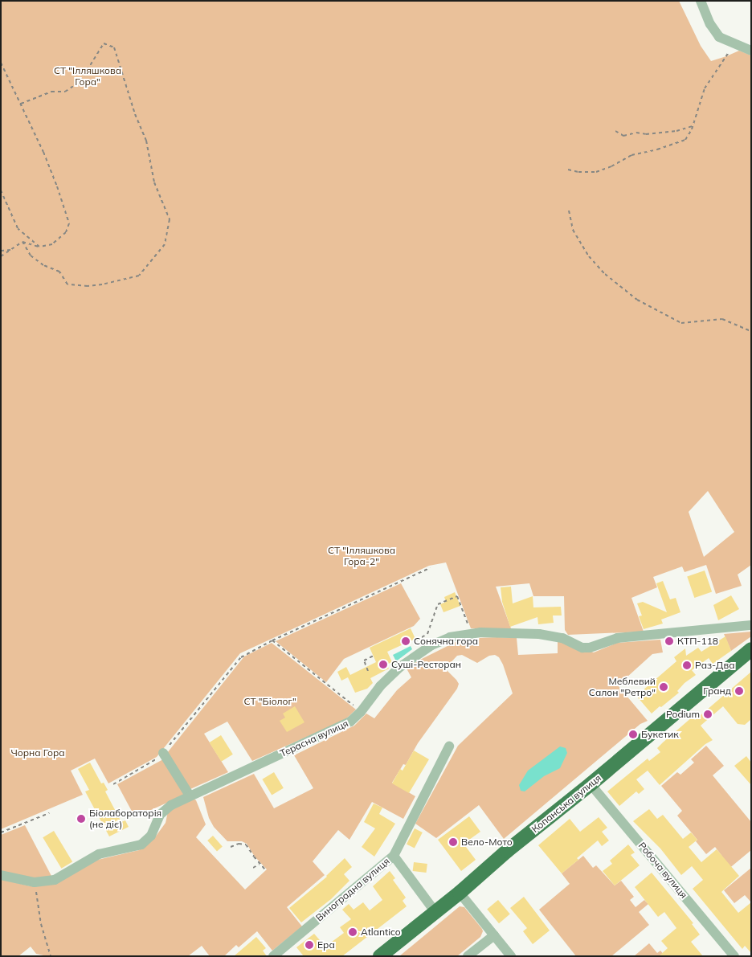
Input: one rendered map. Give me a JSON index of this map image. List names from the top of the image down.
{
  "streets": {
    "highway": ["Копанська вулиця"],
    "street": ["Терасна вулиця", "Робоча вулиця", "Виноградна вулиця"]
  },
  "crossings": [
    ["Копанська вулиця", "Робоча вулиця"]
  ],
  "parks": [
    "СТ \"Ілляшкова Гора\"",
    "СТ \"Ілляшкова Гора-2\"",
    "СТ \"Біолог\"",
    "Чорна Гора"
  ],
  "places": [
    "Сонячна гора",
    "КТП-118",
    "Суші-Ресторан",
    "Раз-Два",
    "Меблевий Салон \"Ретро\"",
    "Гранд",
    "Podium",
    "Букетик",
    "Біолабораторія (не діє)",
    "Вело-Мото",
    "Atlantico",
    "Ера"
  ]
}
